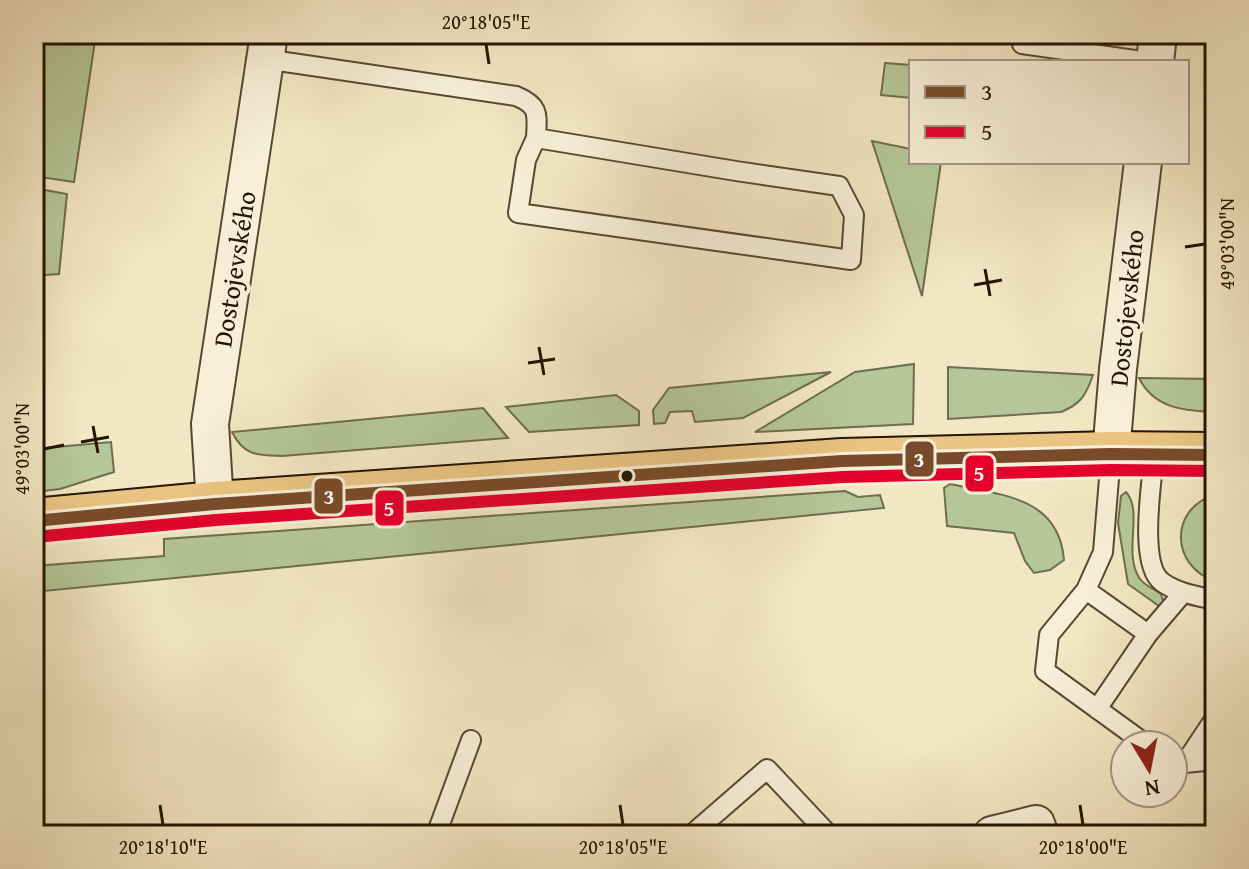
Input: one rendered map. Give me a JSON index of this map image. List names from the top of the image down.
{
  "streets": {
    "street": ["Dostojevského"]
  },
  "lines": ["transit line 3", "transit line 5"],
  "legend": ["3", "5"],
  "north": "bottom",
  "coordinates": [
    "20°18'05\"E",
    "49°03'00\"N",
    "20°18'10\"E",
    "20°18'00\"E"
  ]
}
